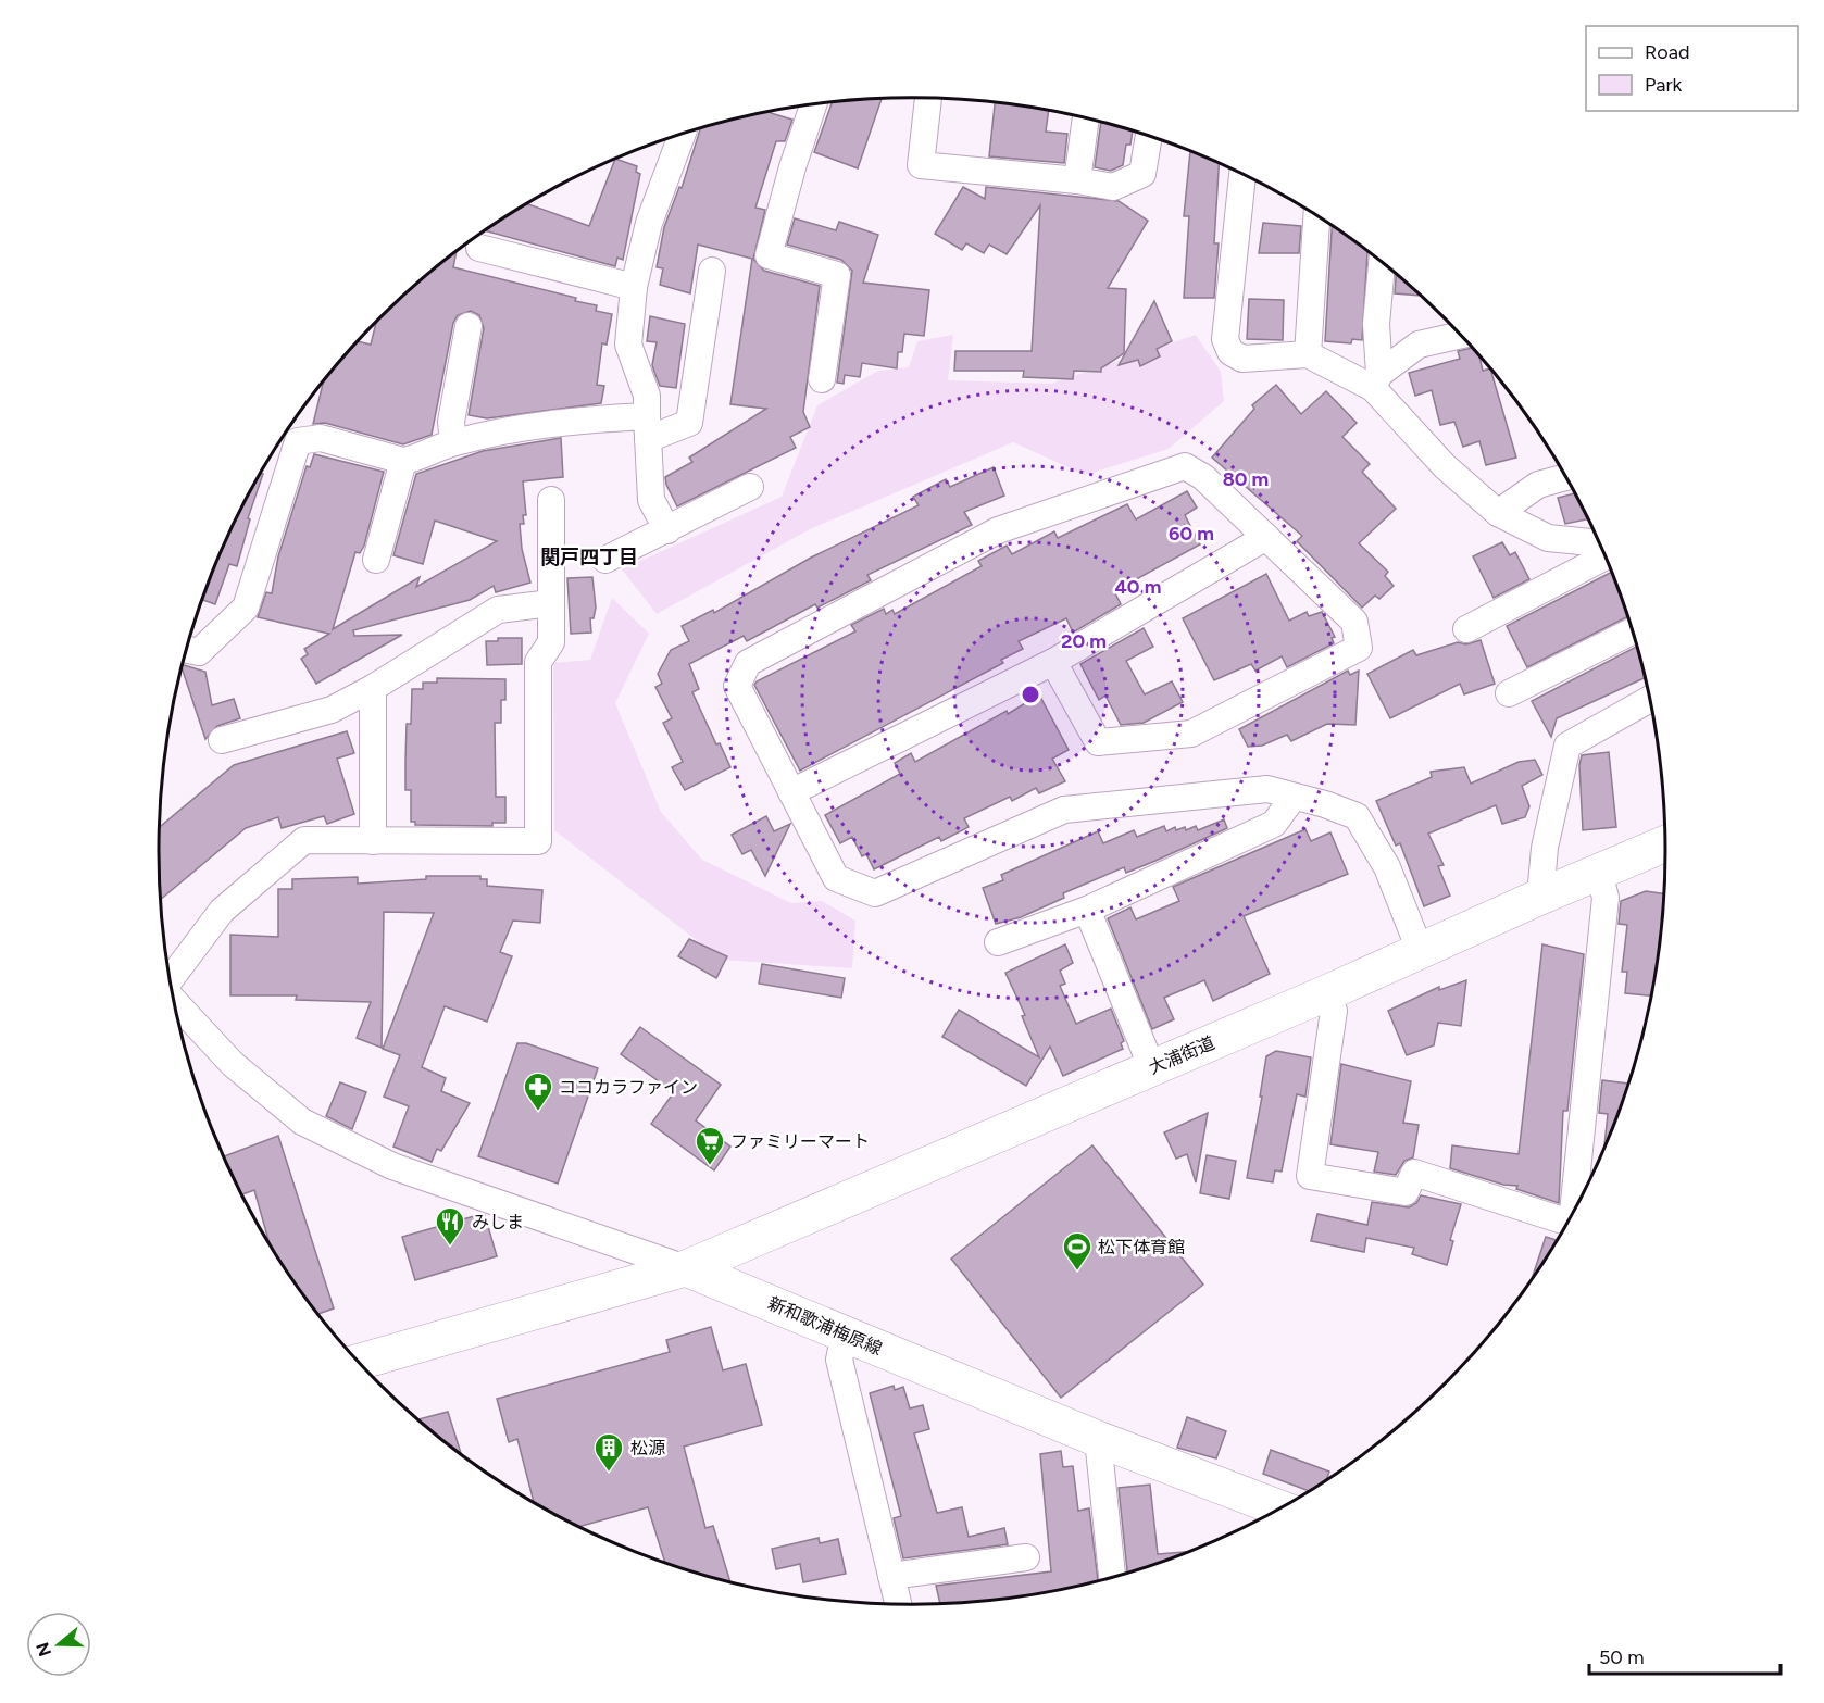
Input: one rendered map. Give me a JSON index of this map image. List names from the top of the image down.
{
  "streets": {
    "street": ["大浦街道", "新和歌浦梅原線"]
  },
  "crossings": [
    ["大浦街道", "新和歌浦梅原線"]
  ],
  "districts": ["関戸四丁目"],
  "places": {
    "pharmacy": ["ココカラファイン"],
    "supermarket": ["ファミリーマート"],
    "restaurant": ["みしま"],
    "sports": ["松下体育館"],
    "building": ["松源"]
  },
  "legend": ["Road", "Park"],
  "scale_bar": "50 m",
  "north": "left",
  "rings": [
    "80 m",
    "60 m",
    "40 m",
    "20 m"
  ]
}
